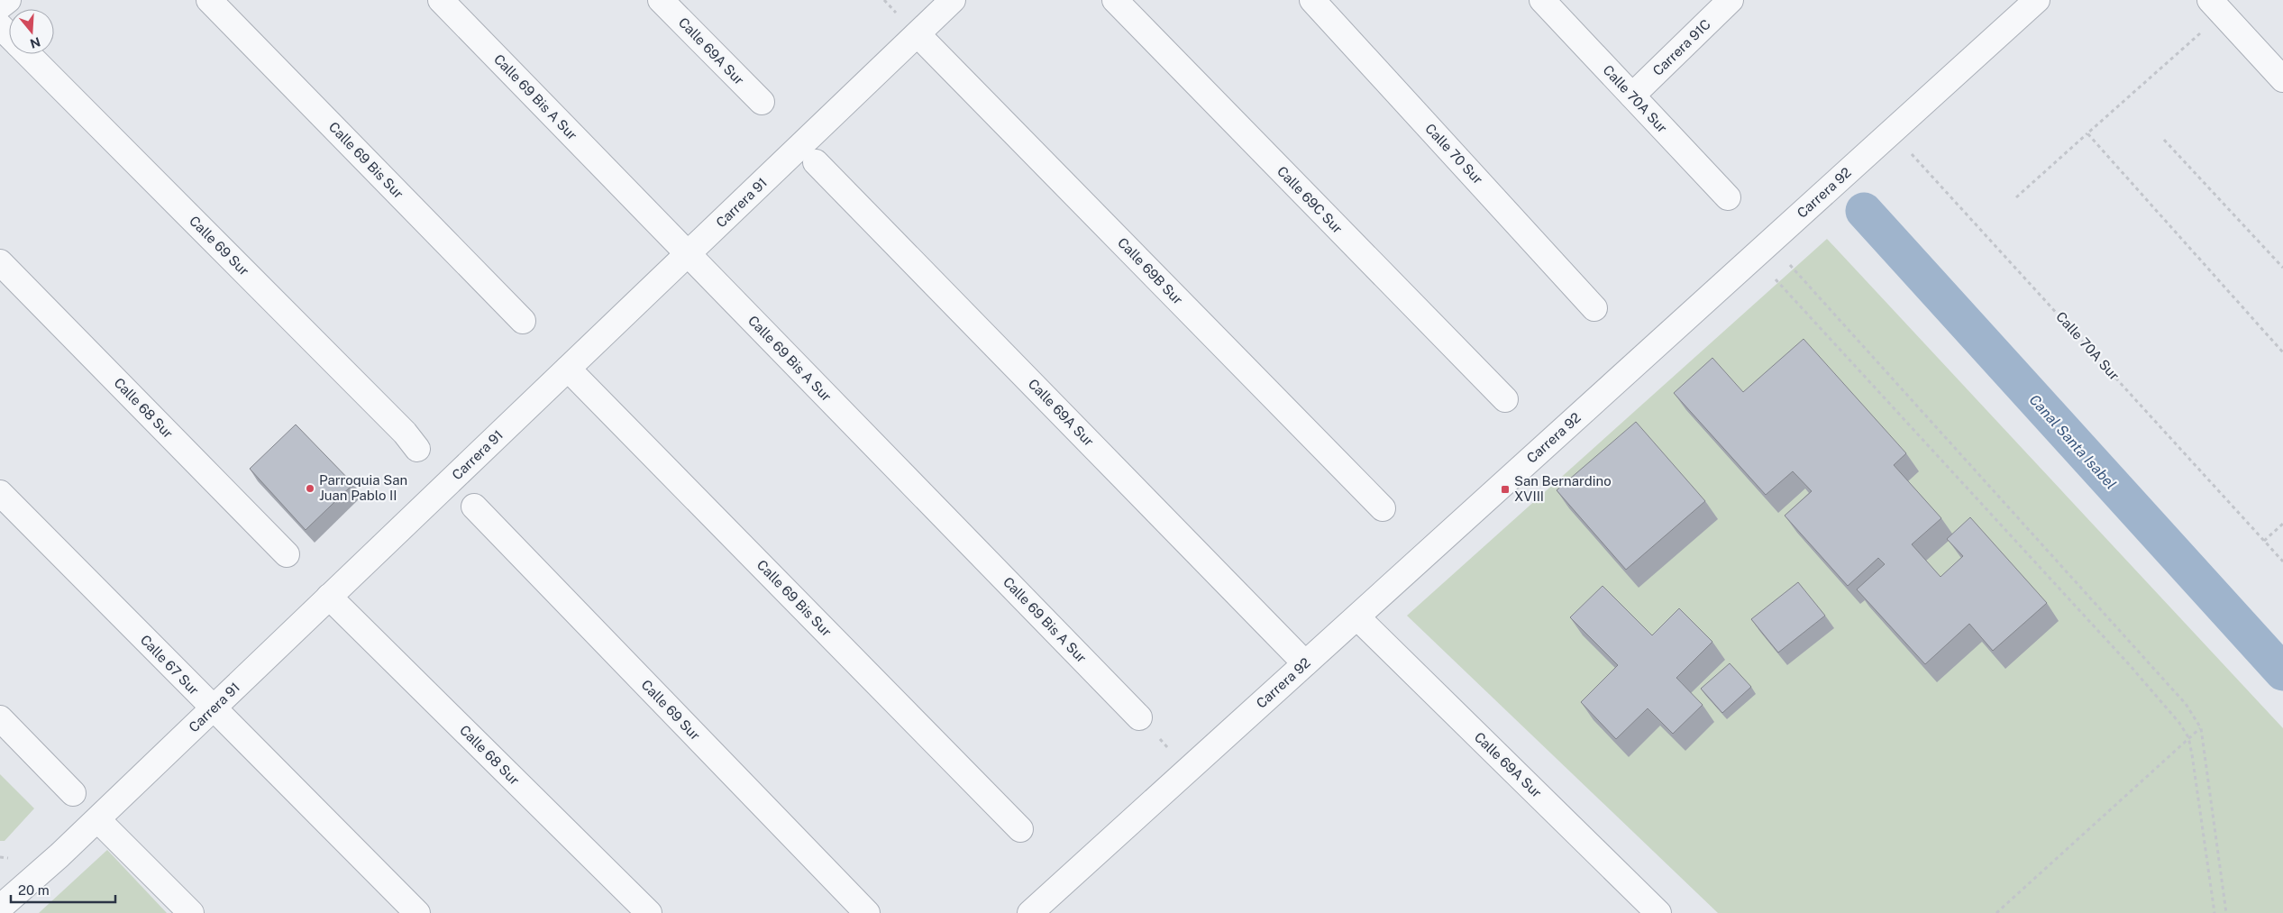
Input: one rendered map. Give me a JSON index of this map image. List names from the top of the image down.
{
  "streets": {
    "street": [
      "Carrera 91C",
      "Calle 69A Sur",
      "Calle 69 Bis A Sur",
      "Calle 70A Sur",
      "Calle 70 Sur",
      "Calle 69 Bis Sur",
      "Carrera 92",
      "Calle 69C Sur",
      "Carrera 91",
      "Calle 69 Sur",
      "Calle 69B Sur",
      "Calle 68 Sur",
      "Calle 67 Sur"
    ]
  },
  "crossings": [
    ["Carrera 91C", "Calle 70A Sur"],
    ["Calle 69A Sur", "Carrera 92"],
    ["Calle 69 Bis A Sur", "Carrera 91"],
    ["Calle 70A Sur", "Carrera 92"],
    ["Calle 69 Bis Sur", "Carrera 91"],
    ["Carrera 91", "Calle 69B Sur"],
    ["Carrera 91", "Calle 68 Sur"],
    ["Carrera 91", "Calle 67 Sur"]
  ],
  "water": ["Canal Santa Isabel"],
  "places": {
    "other": ["Parroquia San Juan Pablo II"],
    "transit": ["San Bernardino XVIII"]
  },
  "scale_bar": "20 m",
  "north": "bottom"
}
